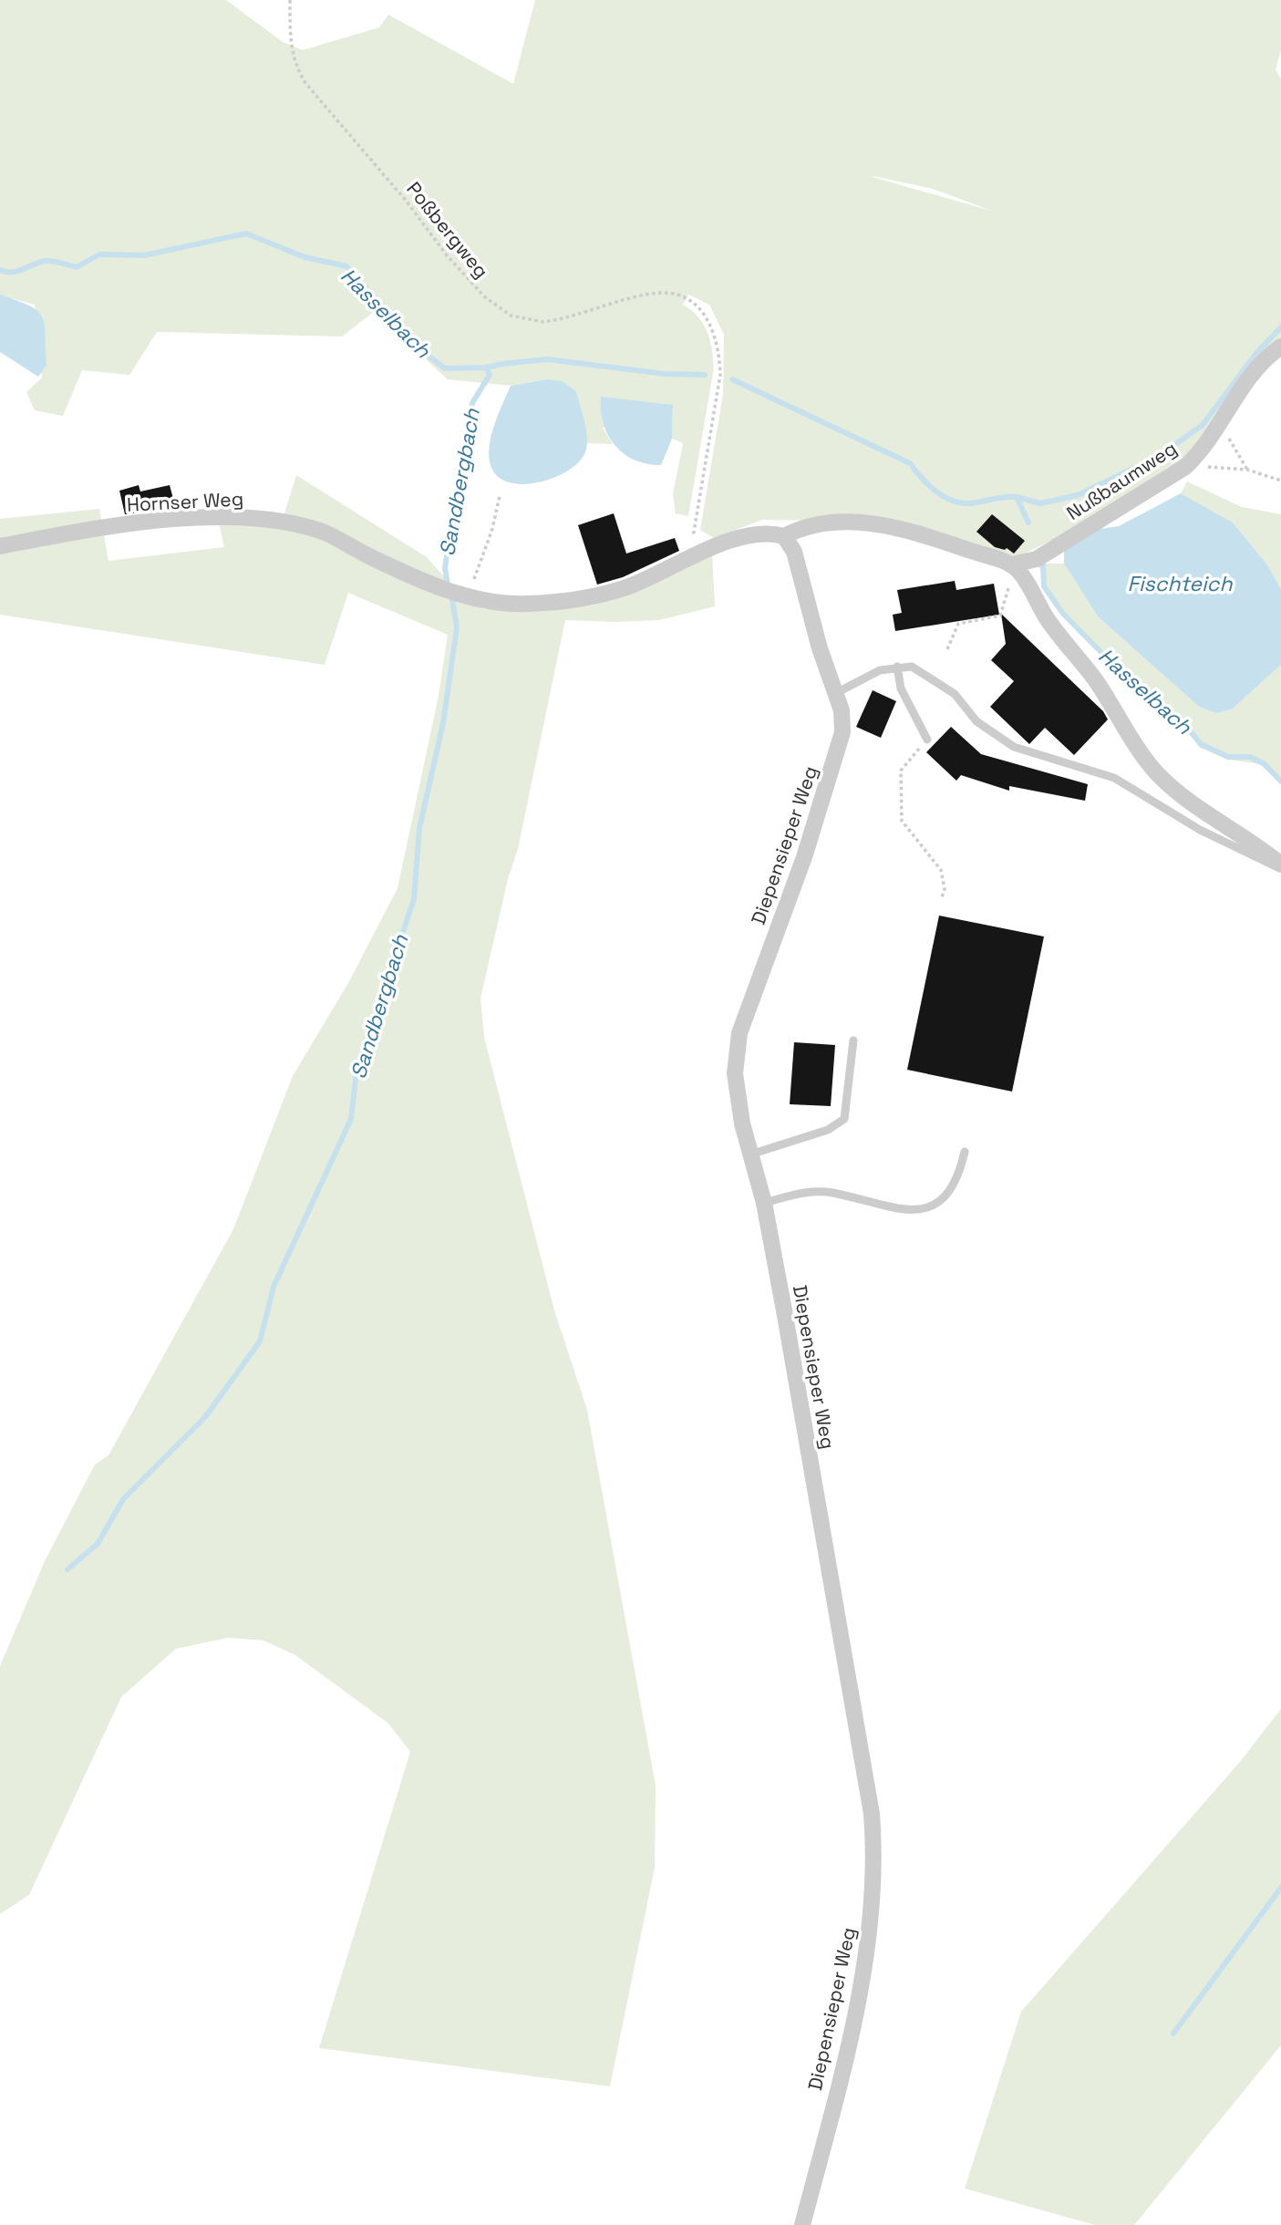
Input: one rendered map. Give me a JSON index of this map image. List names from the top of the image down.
{
  "streets": {
    "street": ["Nußbaumweg", "Hornser Weg", "Diepensieper Weg"],
    "path": ["Poßbergweg"]
  },
  "crossings": [
    ["Poßbergweg", "Hornser Weg"]
  ],
  "water": ["Hasselbach", "Sandbergbach", "Fischteich"]
}
